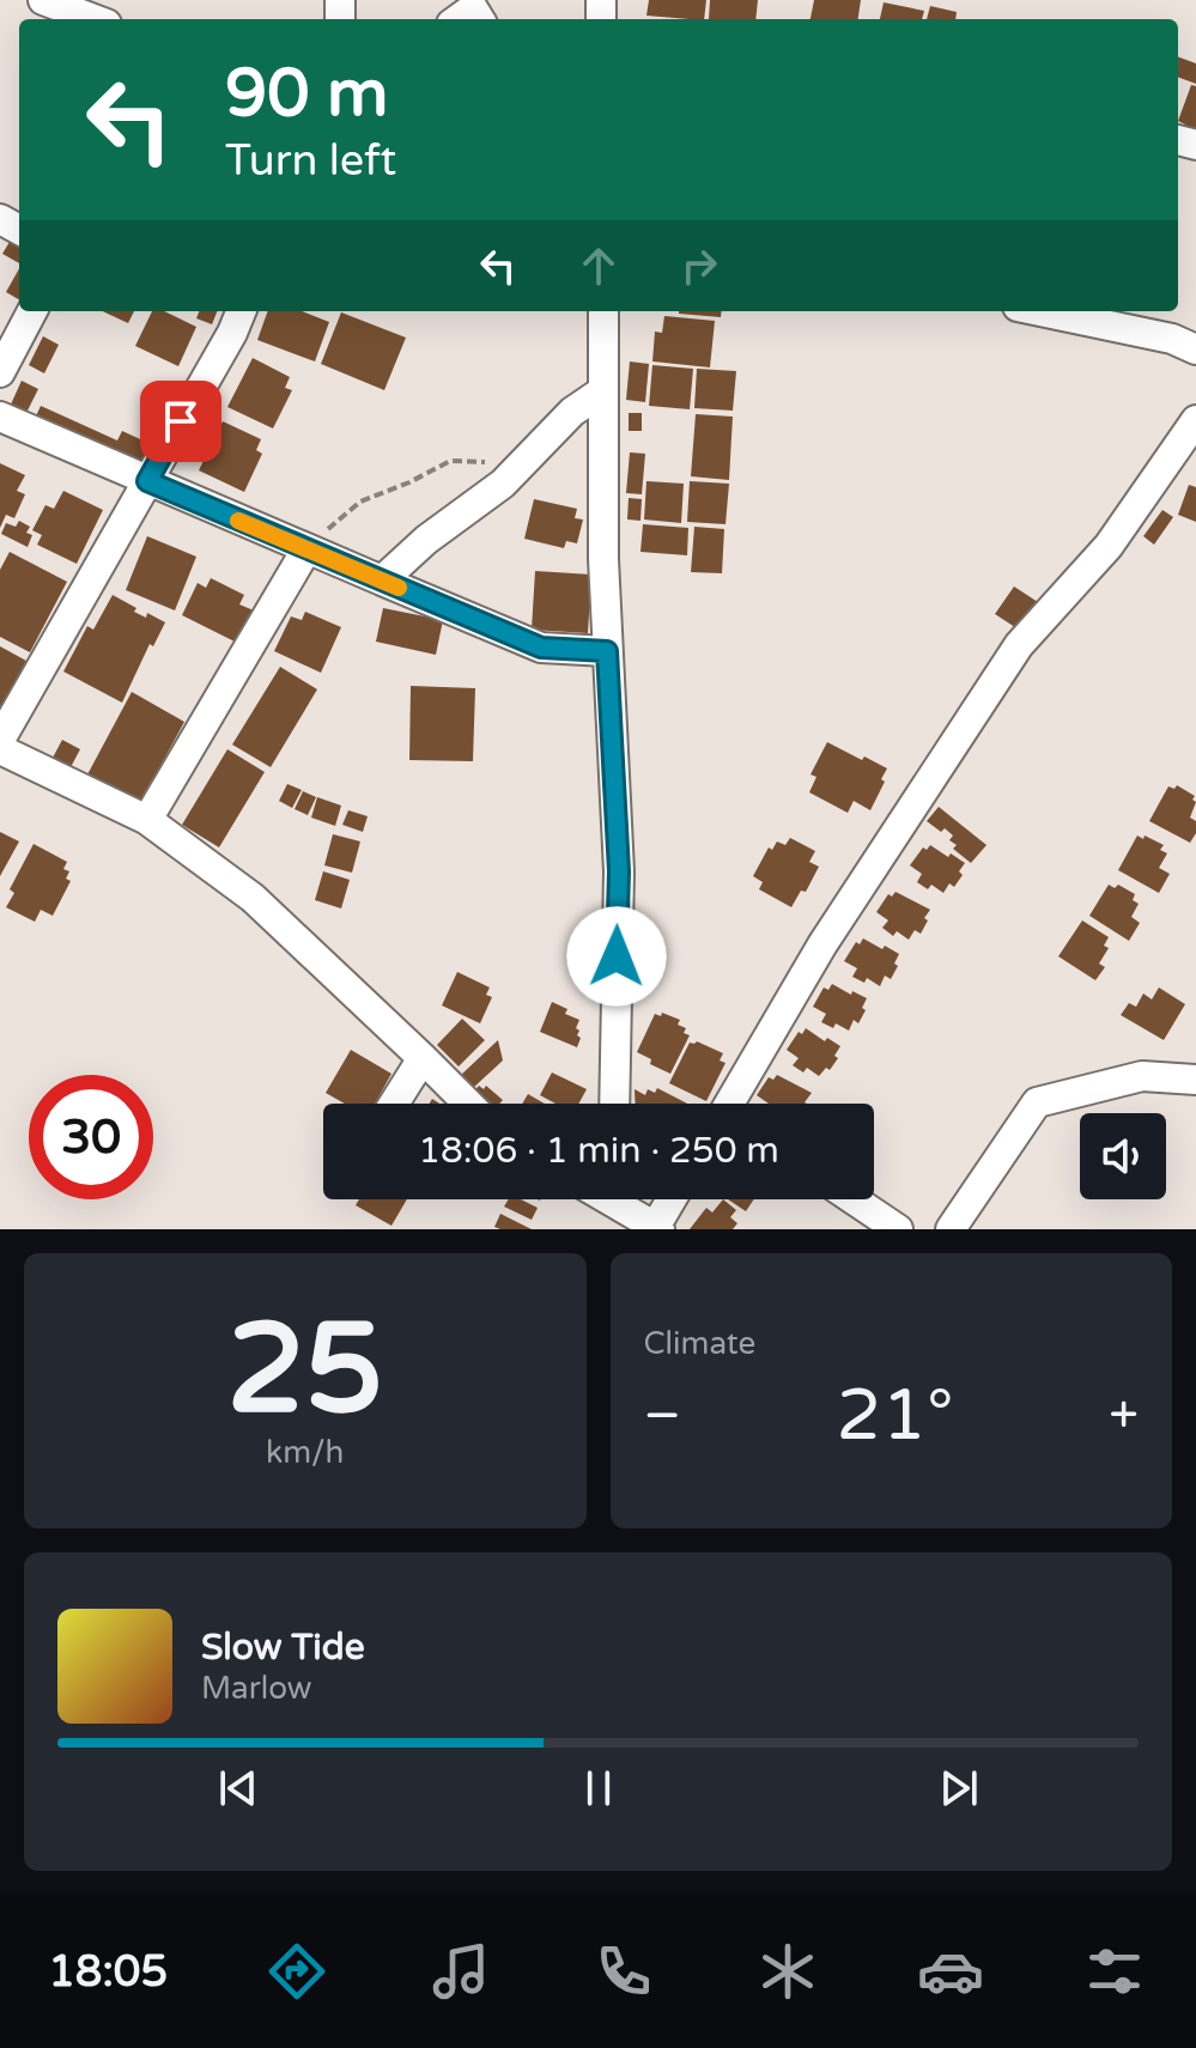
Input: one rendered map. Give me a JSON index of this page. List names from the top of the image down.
{
  "page": {
    "turn": ["90 m", "Turn left"],
    "limit": "30",
    "trip": "18:06 · 1 min · 250 m",
    "tile": [
      ["25", "km/h"],
      "Climate"
    ],
    "heat": ["−", "21°", "+"],
    "song": ["Slow Tide", "Marlow"],
    "tabs": "18:05"
  }
}
